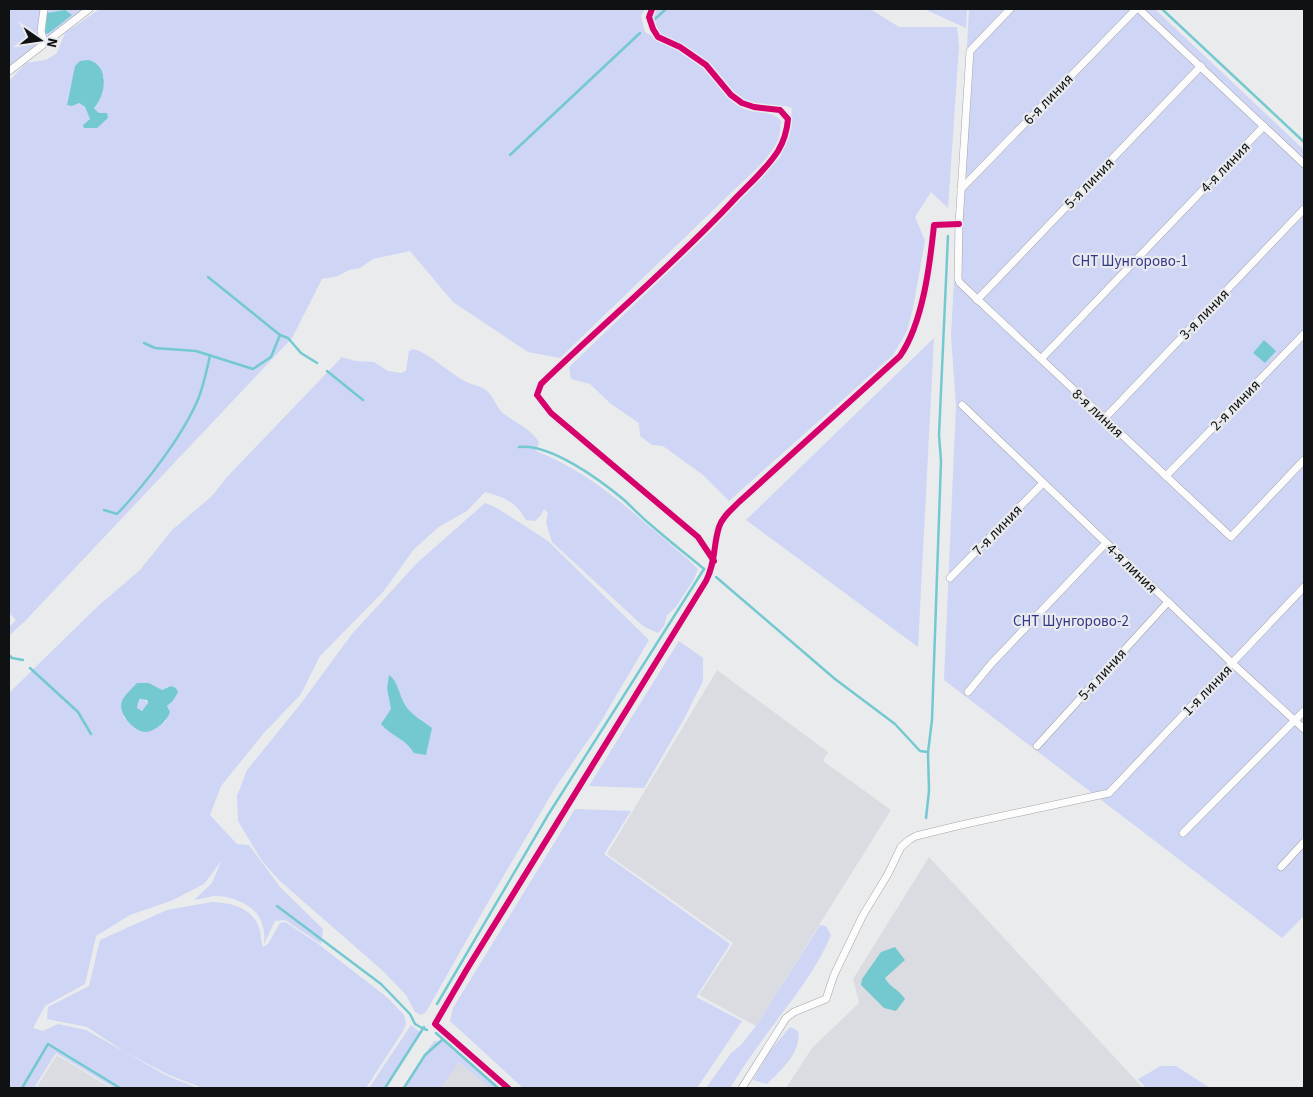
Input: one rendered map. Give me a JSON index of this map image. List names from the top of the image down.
{
  "streets": {
    "street": [
      "6-я линия",
      "4-я линия",
      "5-я линия",
      "3-я линия",
      "2-я линия",
      "8-я линия",
      "7-я линия",
      "1-я линия"
    ]
  },
  "crossings": [
    ["4-я линия", "5-я линия"],
    ["4-я линия", "8-я линия"],
    ["4-я линия", "7-я линия"],
    ["4-я линия", "1-я линия"],
    ["5-я линия", "8-я линия"],
    ["3-я линия", "8-я линия"],
    ["2-я линия", "8-я линия"]
  ],
  "parks": ["СНТ Шунгорово-1", "СНТ Шунгорово-2"],
  "north": "right"
}
